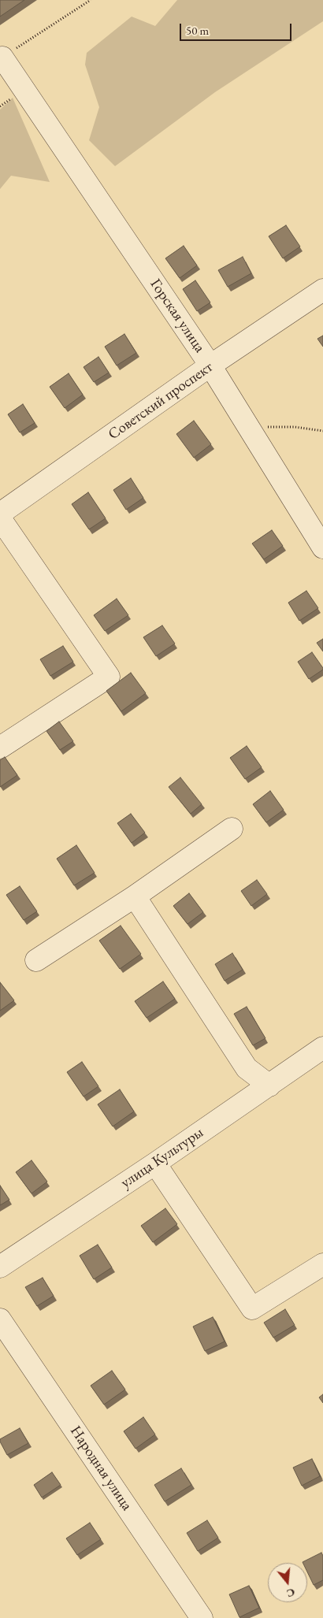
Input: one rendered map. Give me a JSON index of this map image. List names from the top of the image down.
{
  "streets": {
    "street": [
      "Горская улица",
      "Советский проспект",
      "улица Культуры",
      "Народная улица"
    ]
  },
  "crossings": [
    ["Горская улица", "Советский проспект"]
  ],
  "scale_bar": "50 m",
  "north": "bottom"
}
